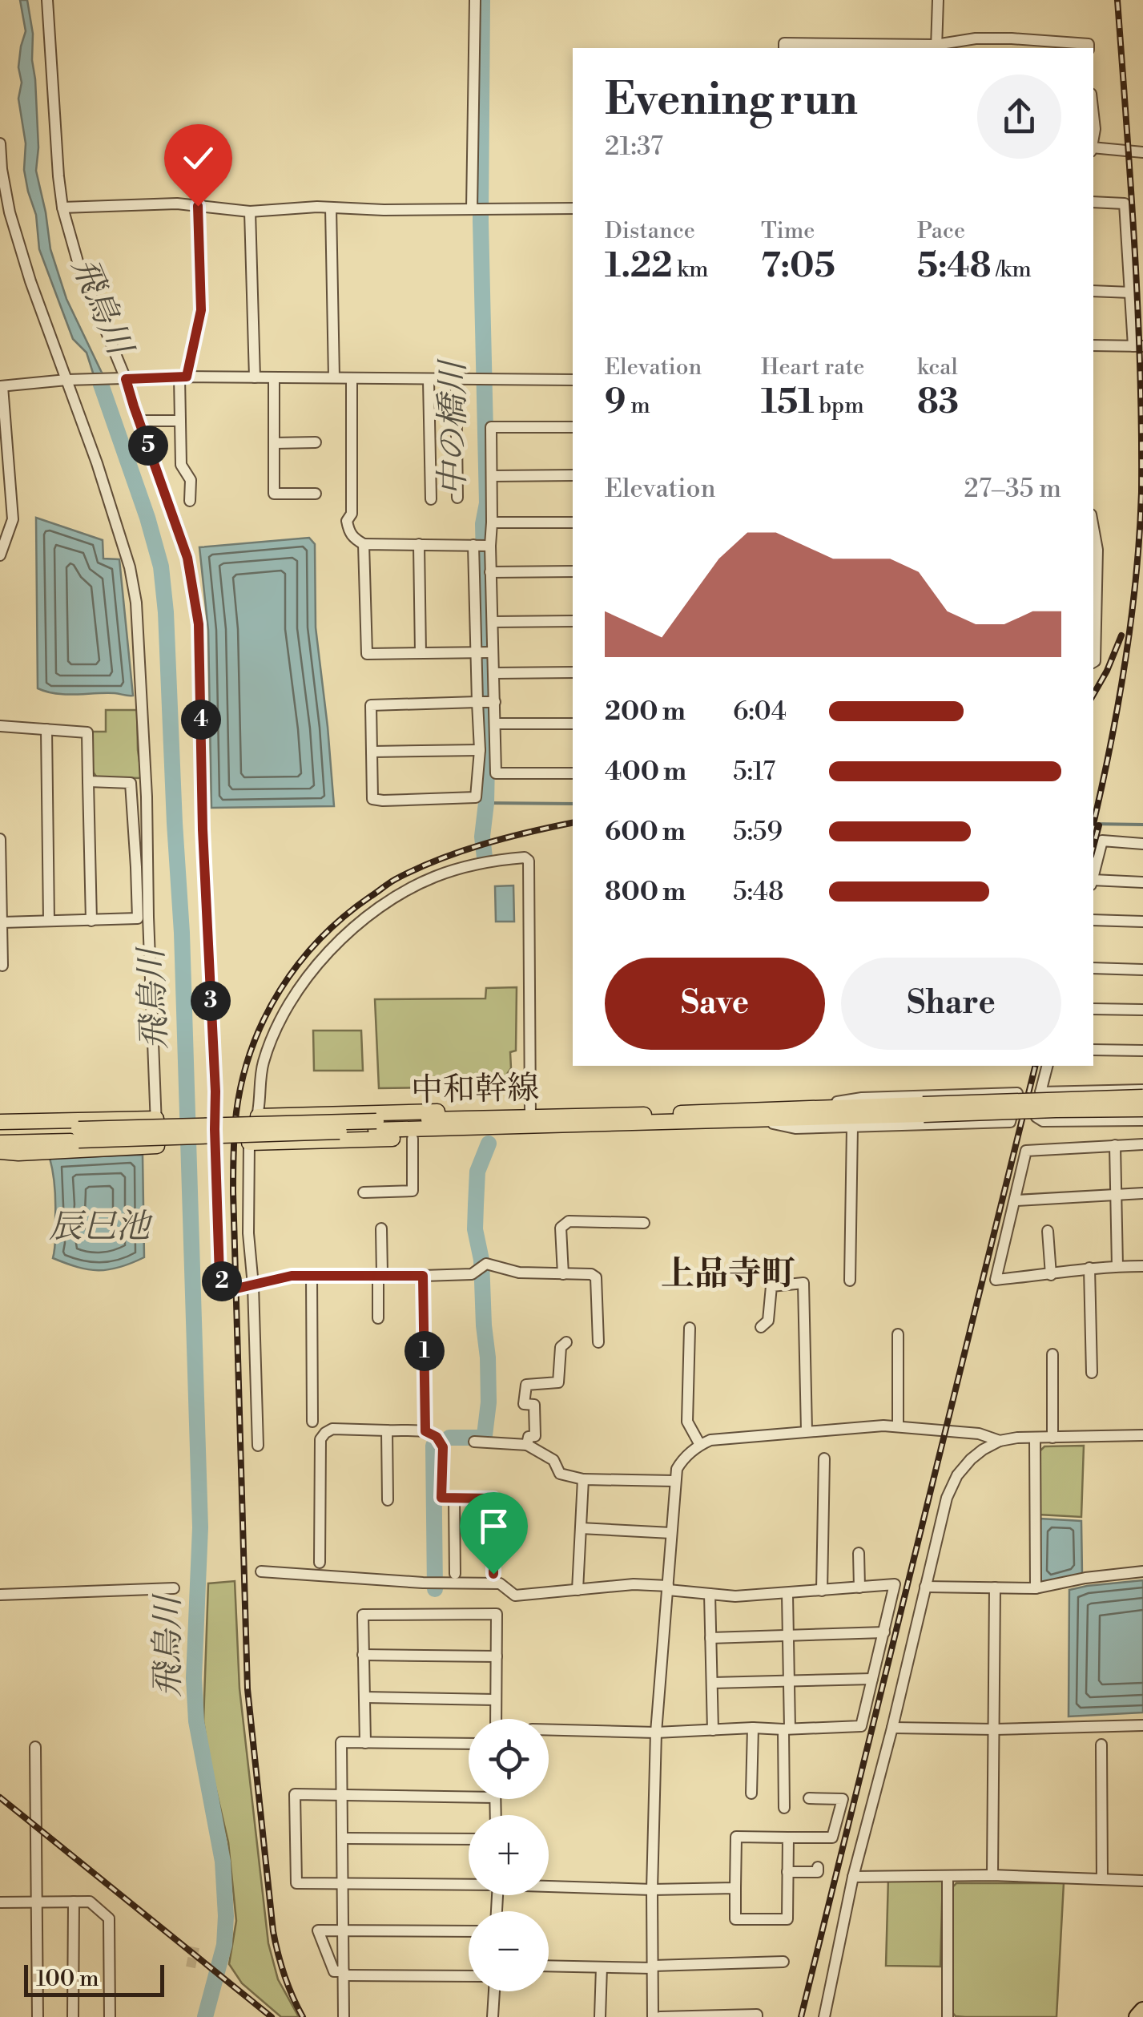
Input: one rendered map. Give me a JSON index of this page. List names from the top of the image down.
{
  "streets": {
    "main road": ["中和幹線"]
  },
  "districts": ["上品寺町"],
  "water": ["飛鳥川", "中の橋川", "辰巳池"],
  "scale_bar": "100 m",
  "page": {
    "heading": ["Evening run", "21:37"],
    "stats": [
      ["Distance", "1.22 km"],
      ["Time", "7:05"],
      ["Pace", "5:48 /km"],
      ["Elevation", "9 m"],
      ["Heart rate", "151 bpm"],
      ["kcal", "83"]
    ],
    "pins": [
      "5",
      "4",
      "3",
      "2",
      "1"
    ],
    "chart": ["Elevation", "27–35 m"],
    "list": [
      {
        "name": "200 m",
        "note": "6:04"
      },
      {
        "name": "400 m",
        "note": "5:17"
      },
      {
        "name": "600 m",
        "note": "5:59"
      },
      {
        "name": "800 m",
        "note": "5:48"
      }
    ],
    "buttons": ["Save", "Share"],
    "map_buttons": ["+", "−"],
    "scale": "100 m"
  }
}
